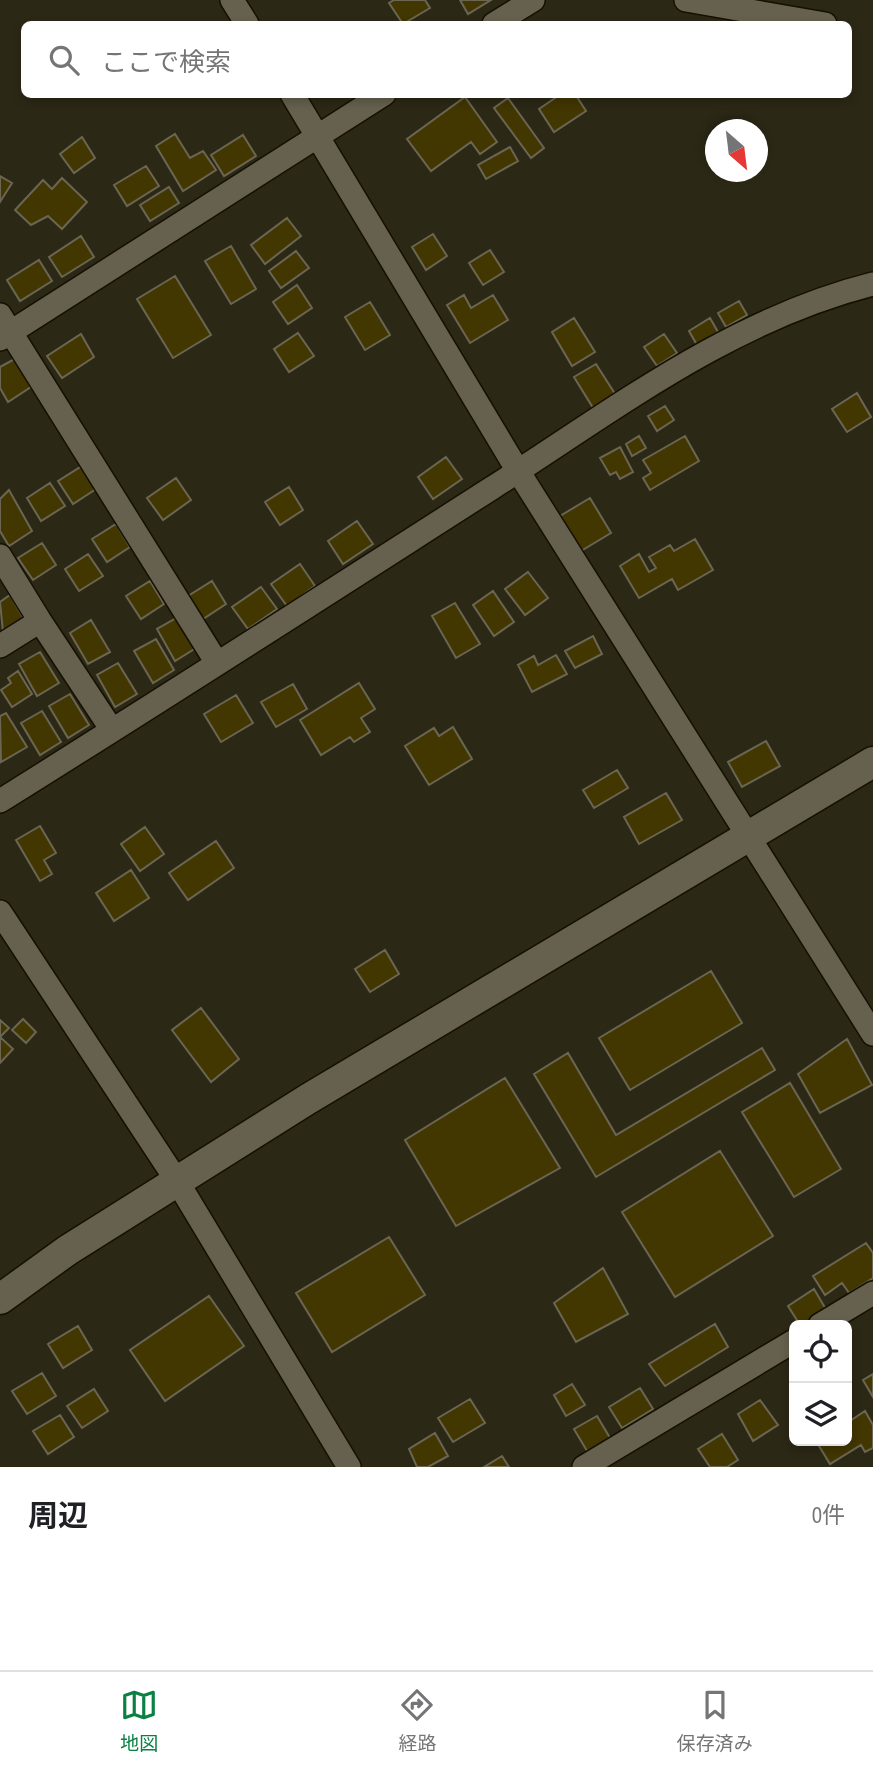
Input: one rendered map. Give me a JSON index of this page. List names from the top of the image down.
{
  "north": "bottom right",
  "page": {
    "search": "ここで検索",
    "heading": ["周辺", "0件"],
    "nav": ["地図", "経路", "保存済み"]
  }
}
